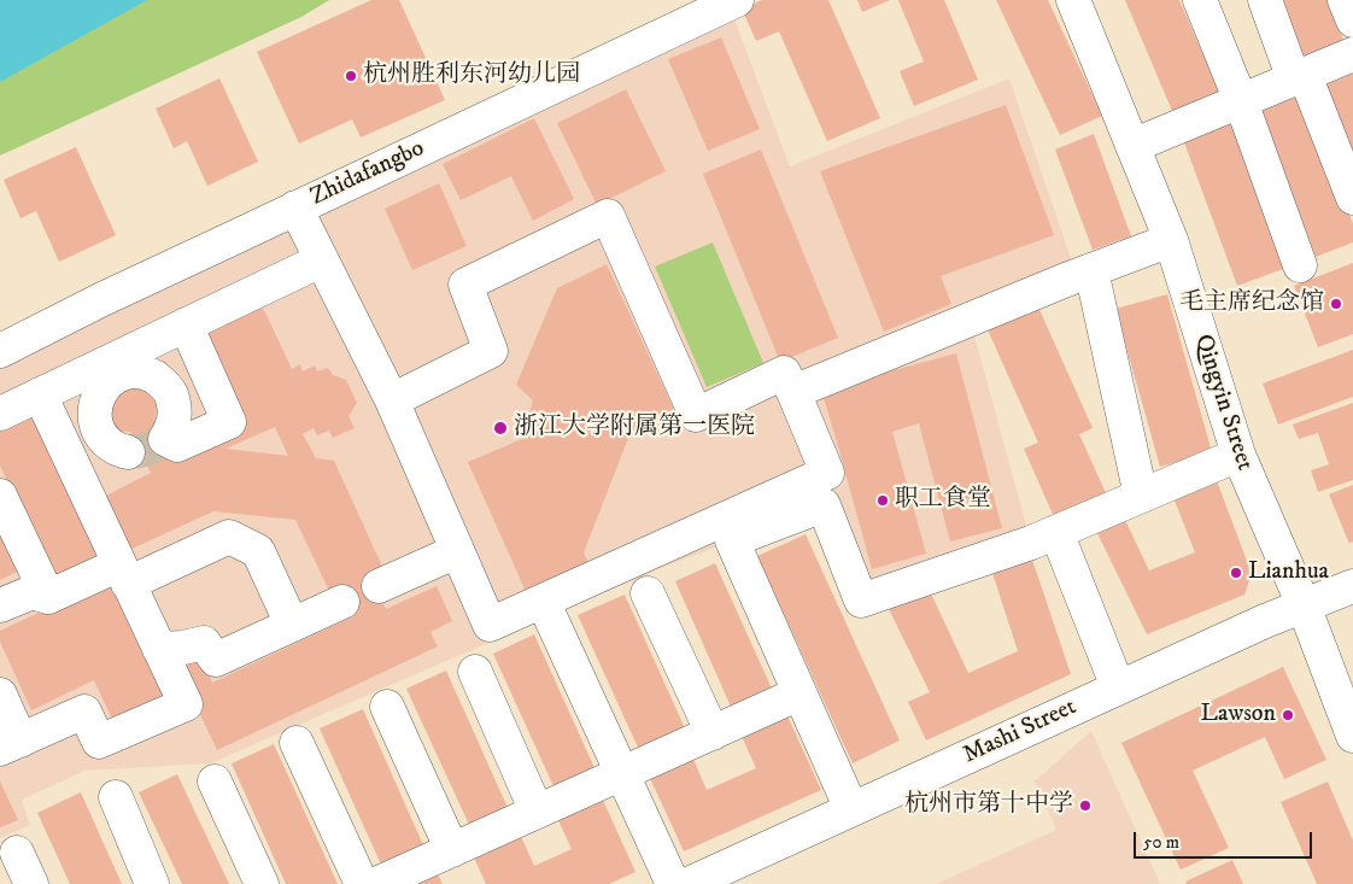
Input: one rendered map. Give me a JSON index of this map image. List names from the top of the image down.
{
  "streets": {
    "street": ["Zhidafangbo", "Qingyin Street", "Mashi Street"]
  },
  "crossings": [
    ["Qingyin Street", "Mashi Street"]
  ],
  "places": [
    "杭州胜利东河幼儿园",
    "毛主席纪念馆",
    "浙江大学附属第一医院",
    "职工食堂",
    "Lianhua",
    "Lawson",
    "杭州市第十中学"
  ],
  "scale_bar": "50 m"
}
